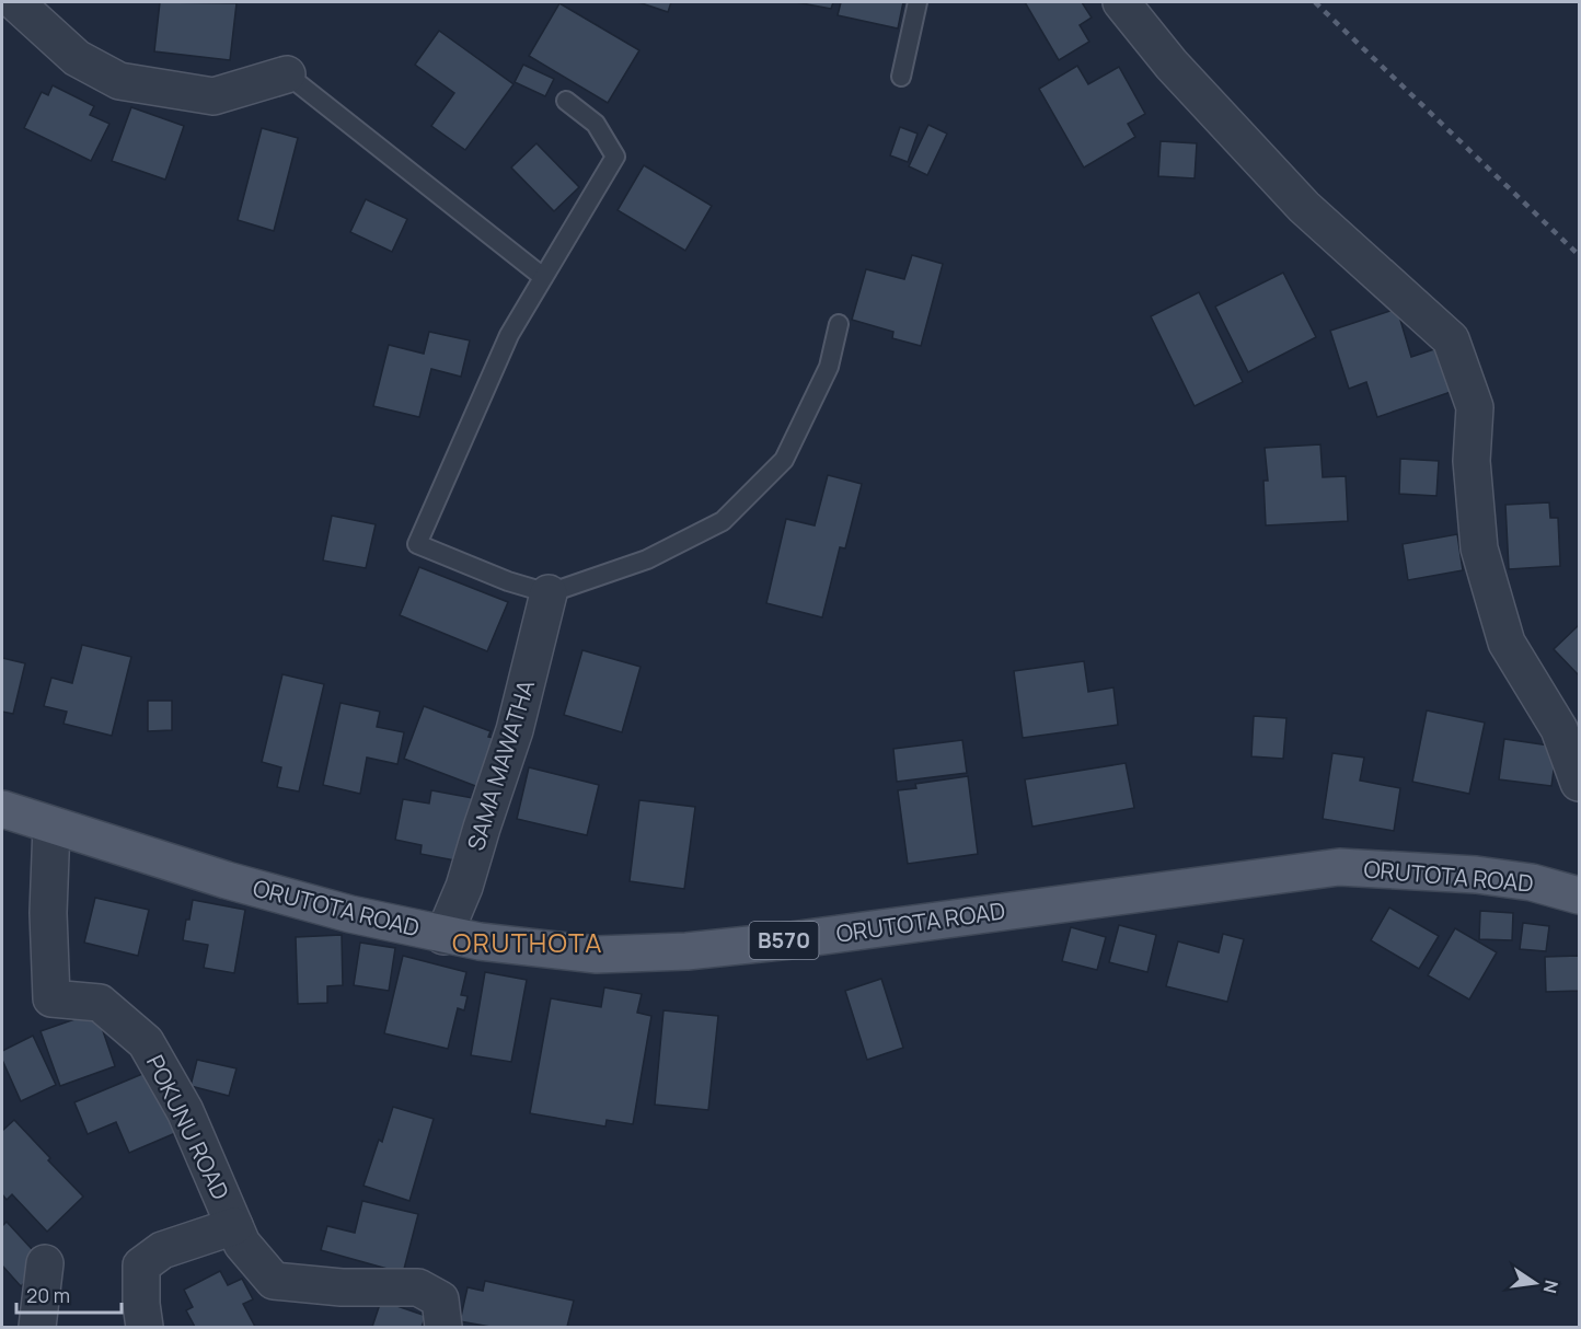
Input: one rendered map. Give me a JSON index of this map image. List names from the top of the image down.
{
  "streets": {
    "main road": ["ORUTOTA ROAD", "B570"],
    "street": ["SAMA MAWATHA", "POKUNU ROAD"]
  },
  "crossings": [
    ["SAMA MAWATHA", "ORUTOTA ROAD"],
    ["ORUTOTA ROAD", "POKUNU ROAD"]
  ],
  "districts": ["ORUTHOTA"],
  "scale_bar": "20 m",
  "north": "right"
}
